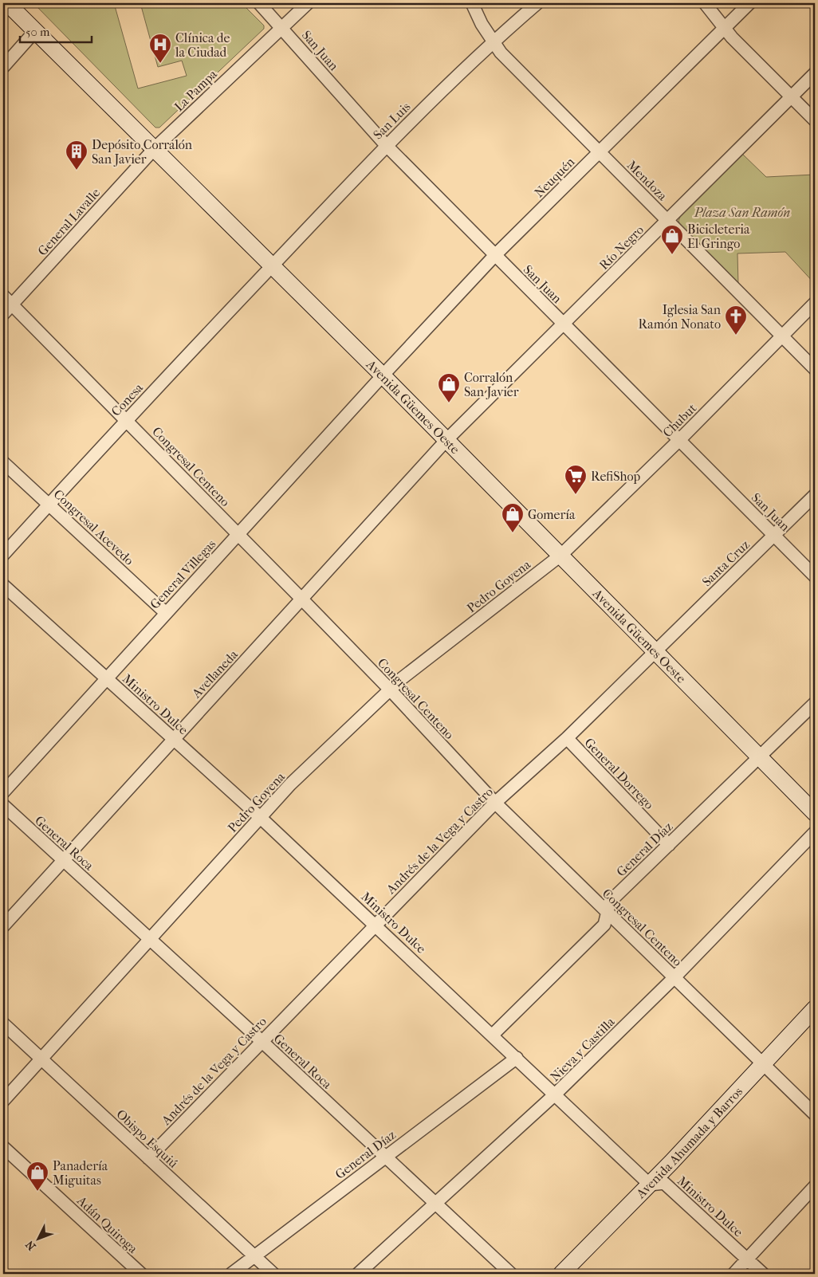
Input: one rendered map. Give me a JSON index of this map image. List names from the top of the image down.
{
  "streets": {
    "main road": ["Avenida Güemes Oeste", "Avenida Ahumada y Barros"],
    "street": [
      "San Juan",
      "La Pampa",
      "San Luis",
      "Neuquén",
      "Mendoza",
      "General Lavalle",
      "Río Negro",
      "Conesa",
      "Chubut",
      "Congresal Centeno",
      "Congresal Acevedo",
      "Santa Cruz",
      "General Villegas",
      "Pedro Goyena",
      "Avellaneda",
      "Ministro Dulce",
      "General Dorrego",
      "Andrés de la Vega y Castro",
      "General Roca",
      "General Díaz",
      "Nieva y Castilla",
      "Obispo Esquiú",
      "Adán Quiroga"
    ]
  },
  "crossings": [
    ["San Juan", "La Pampa"],
    ["San Juan", "San Luis"],
    ["San Juan", "Neuquén"],
    ["San Juan", "Río Negro"],
    ["San Juan", "Chubut"],
    ["San Juan", "Santa Cruz"],
    ["La Pampa", "General Lavalle"],
    ["La Pampa", "Avenida Güemes Oeste"],
    ["San Luis", "Mendoza"],
    ["San Luis", "Conesa"],
    ["San Luis", "Avenida Güemes Oeste"],
    ["Neuquén", "Mendoza"],
    ["Neuquén", "Avenida Güemes Oeste"],
    ["Neuquén", "General Villegas"],
    ["Mendoza", "Río Negro"],
    ["Mendoza", "Chubut"],
    ["General Lavalle", "Avenida Güemes Oeste"],
    ["General Lavalle", "Congresal Centeno"],
    ["Río Negro", "Avenida Güemes Oeste"],
    ["Río Negro", "Avellaneda"],
    ["Conesa", "Avenida Güemes Oeste"],
    ["Conesa", "Congresal Centeno"],
    ["Conesa", "Congresal Acevedo"],
    ["Avenida Güemes Oeste", "Chubut"],
    ["Avenida Güemes Oeste", "Santa Cruz"],
    ["Avenida Güemes Oeste", "General Villegas"],
    ["Avenida Güemes Oeste", "Pedro Goyena"],
    ["Avenida Güemes Oeste", "Avellaneda"],
    ["Avenida Güemes Oeste", "Andrés de la Vega y Castro"],
    ["Avenida Güemes Oeste", "General Díaz"],
    ["Chubut", "Pedro Goyena"],
    ["Congresal Centeno", "General Villegas"],
    ["Congresal Centeno", "Pedro Goyena"],
    ["Congresal Centeno", "Avellaneda"],
    ["Congresal Centeno", "Andrés de la Vega y Castro"],
    ["Congresal Centeno", "General Díaz"],
    ["Congresal Centeno", "Nieva y Castilla"],
    ["Congresal Centeno", "Avenida Ahumada y Barros"],
    ["Congresal Acevedo", "General Villegas"],
    ["Santa Cruz", "Andrés de la Vega y Castro"],
    ["General Villegas", "Ministro Dulce"],
    ["Pedro Goyena", "Ministro Dulce"],
    ["Pedro Goyena", "General Roca"],
    ["Pedro Goyena", "Obispo Esquiú"],
    ["Avellaneda", "Ministro Dulce"],
    ["Avellaneda", "General Roca"],
    ["Ministro Dulce", "Andrés de la Vega y Castro"],
    ["Ministro Dulce", "General Díaz"],
    ["Ministro Dulce", "Nieva y Castilla"],
    ["Ministro Dulce", "Avenida Ahumada y Barros"],
    ["General Dorrego", "Andrés de la Vega y Castro"],
    ["General Dorrego", "General Díaz"],
    ["Andrés de la Vega y Castro", "General Roca"],
    ["Andrés de la Vega y Castro", "Obispo Esquiú"],
    ["General Roca", "General Díaz"],
    ["General Roca", "Nieva y Castilla"],
    ["General Díaz", "Obispo Esquiú"]
  ],
  "parks": ["Plaza San Ramón"],
  "places": {
    "hospital": ["Clínica de la Ciudad"],
    "building": ["Depósito Corralón San Javier"],
    "shop": [
      "Bicicleteria El Gringo",
      "Corralón San Javier",
      "Gomería",
      "Panadería Miguitas"
    ],
    "church": ["Iglesia San Ramón Nonato"],
    "supermarket": ["RefiShop"]
  },
  "scale_bar": "50 m",
  "north": "bottom left"
}
